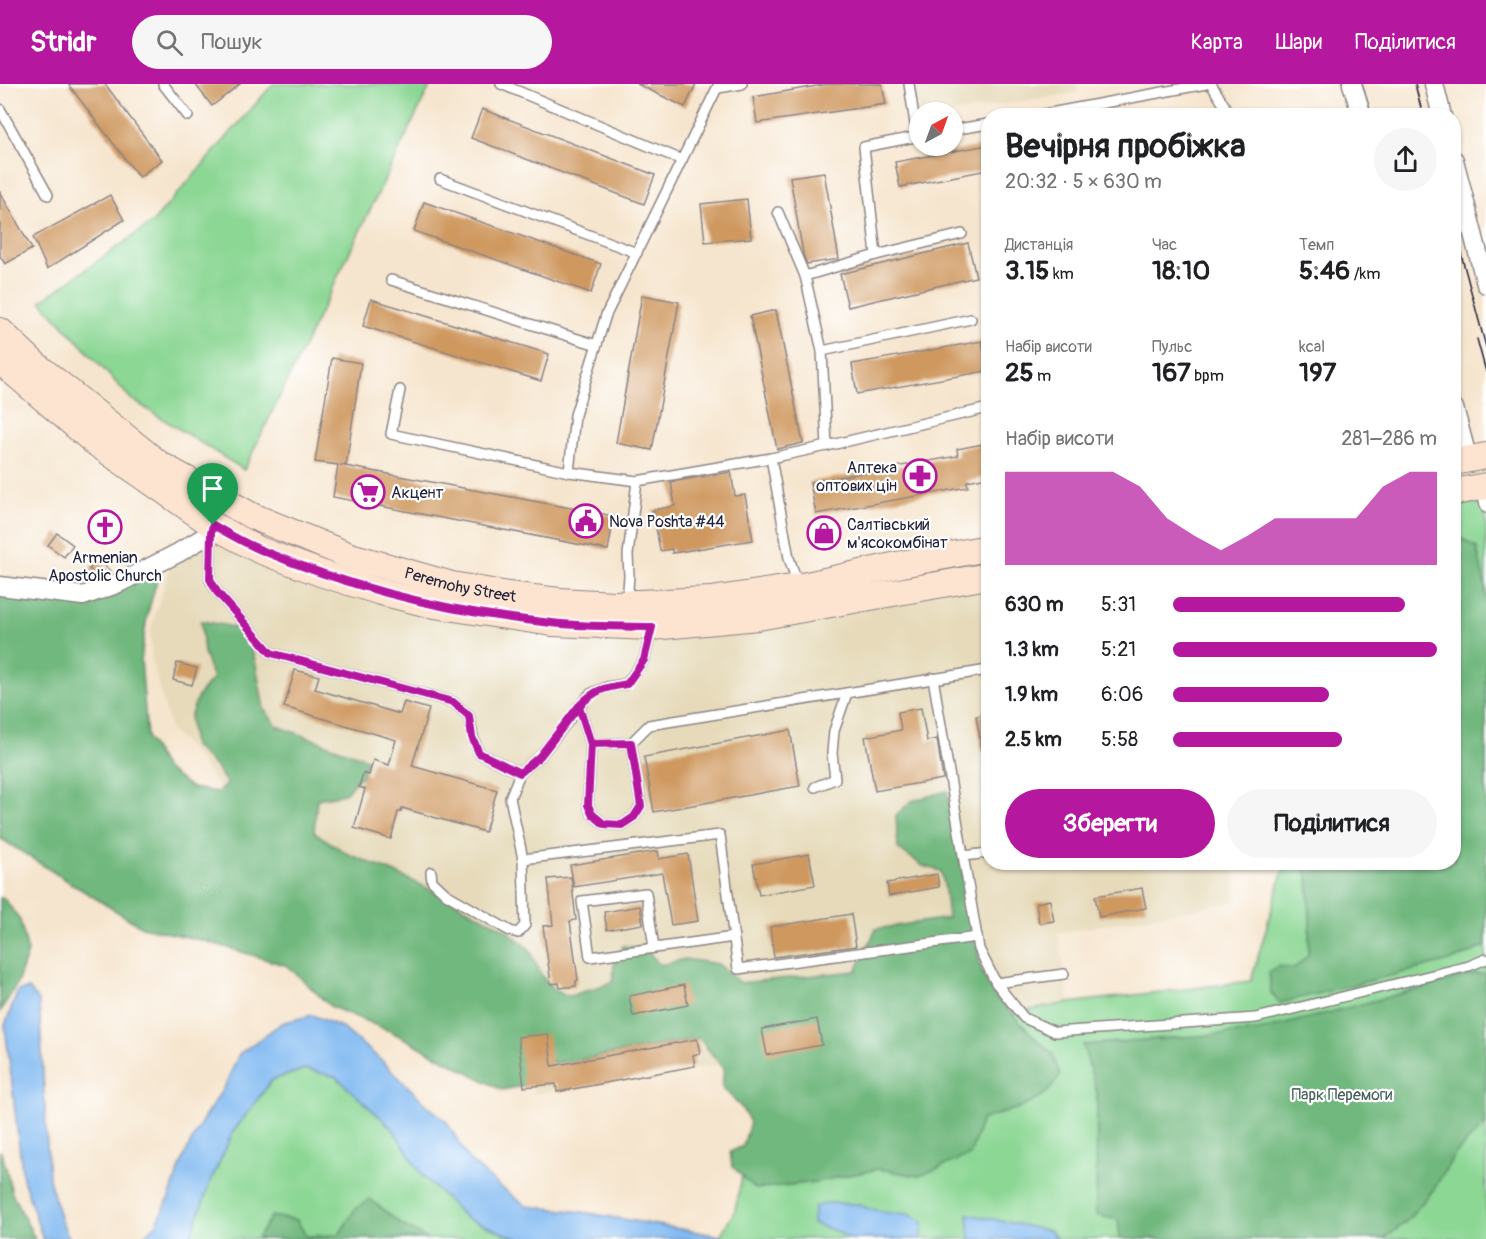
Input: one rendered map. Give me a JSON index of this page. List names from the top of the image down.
{
  "streets": {
    "main road": ["Peremohy Street"]
  },
  "parks": ["Парк Перемоги"],
  "places": {
    "pharmacy": ["Аптека оптових цін"],
    "supermarket": ["Акцент"],
    "public building": ["Nova Poshta #44"],
    "church": ["Armenian Apostolic Church"],
    "shop": ["Салтівський м'ясокомбінат"]
  },
  "north": "top right",
  "page": {
    "header": "Stridr",
    "search": "Пошук",
    "nav": ["Карта", "Шари", "Поділитися"],
    "heading": ["Вечірня пробіжка", "20:32 · 5 × 630 m"],
    "stats": [
      ["Дистанція", "3.15 km"],
      ["Час", "18:10"],
      ["Темп", "5:46 /km"],
      ["Набір висоти", "25 m"],
      ["Пульс", "167 bpm"],
      ["kcal", "197"]
    ],
    "chart": ["Набір висоти", "281–286 m"],
    "list": [
      {
        "name": "630 m",
        "note": "5:31"
      },
      {
        "name": "1.3 km",
        "note": "5:21"
      },
      {
        "name": "1.9 km",
        "note": "6:06"
      },
      {
        "name": "2.5 km",
        "note": "5:58"
      }
    ],
    "buttons": ["Зберегти", "Поділитися"]
  }
}
